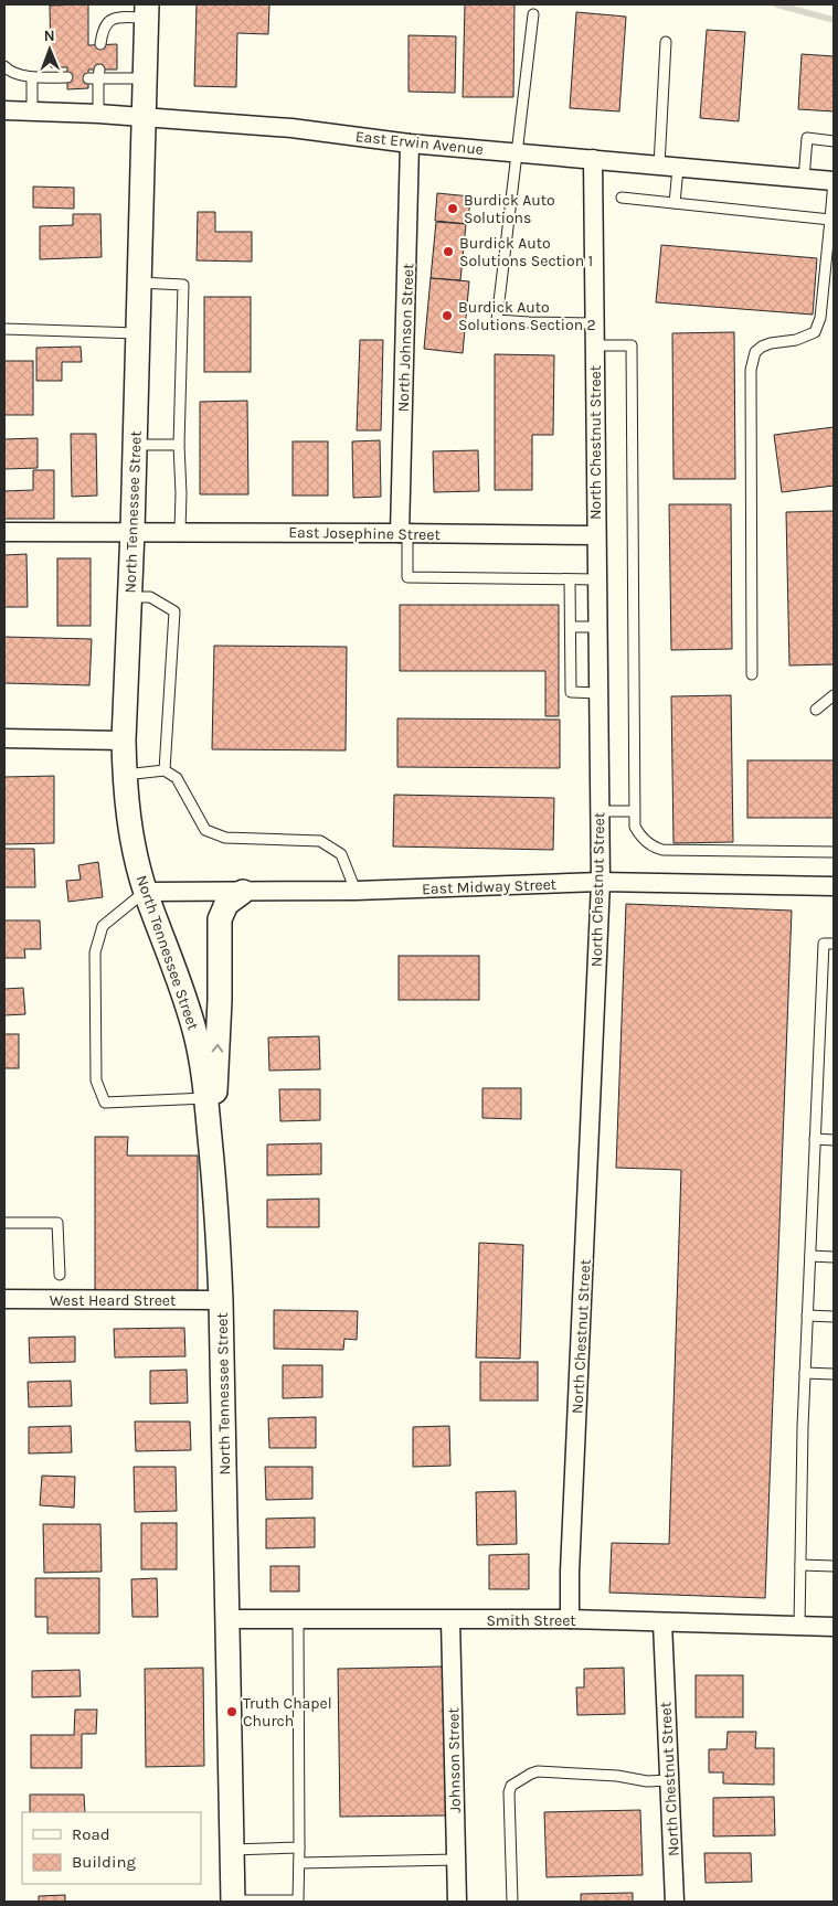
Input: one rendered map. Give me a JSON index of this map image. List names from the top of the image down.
{
  "streets": {
    "street": [
      "East Erwin Avenue",
      "North Johnson Street",
      "North Chestnut Street",
      "North Tennessee Street",
      "East Josephine Street",
      "East Midway Street",
      "West Heard Street",
      "Smith Street",
      "Johnson Street"
    ]
  },
  "crossings": [
    ["East Erwin Avenue", "North Johnson Street"],
    ["East Erwin Avenue", "North Chestnut Street"],
    ["East Erwin Avenue", "North Tennessee Street"],
    ["North Johnson Street", "East Josephine Street"],
    ["North Chestnut Street", "East Josephine Street"],
    ["North Chestnut Street", "East Midway Street"],
    ["North Chestnut Street", "Smith Street"],
    ["North Tennessee Street", "East Josephine Street"],
    ["North Tennessee Street", "East Midway Street"],
    ["North Tennessee Street", "West Heard Street"],
    ["North Tennessee Street", "Smith Street"],
    ["Smith Street", "Johnson Street"]
  ],
  "places": [
    "Burdick Auto Solutions",
    "Burdick Auto Solutions Section 1",
    "Burdick Auto Solutions Section 2",
    "Truth Chapel Church"
  ],
  "legend": ["Road", "Building"],
  "north": "top"
}
